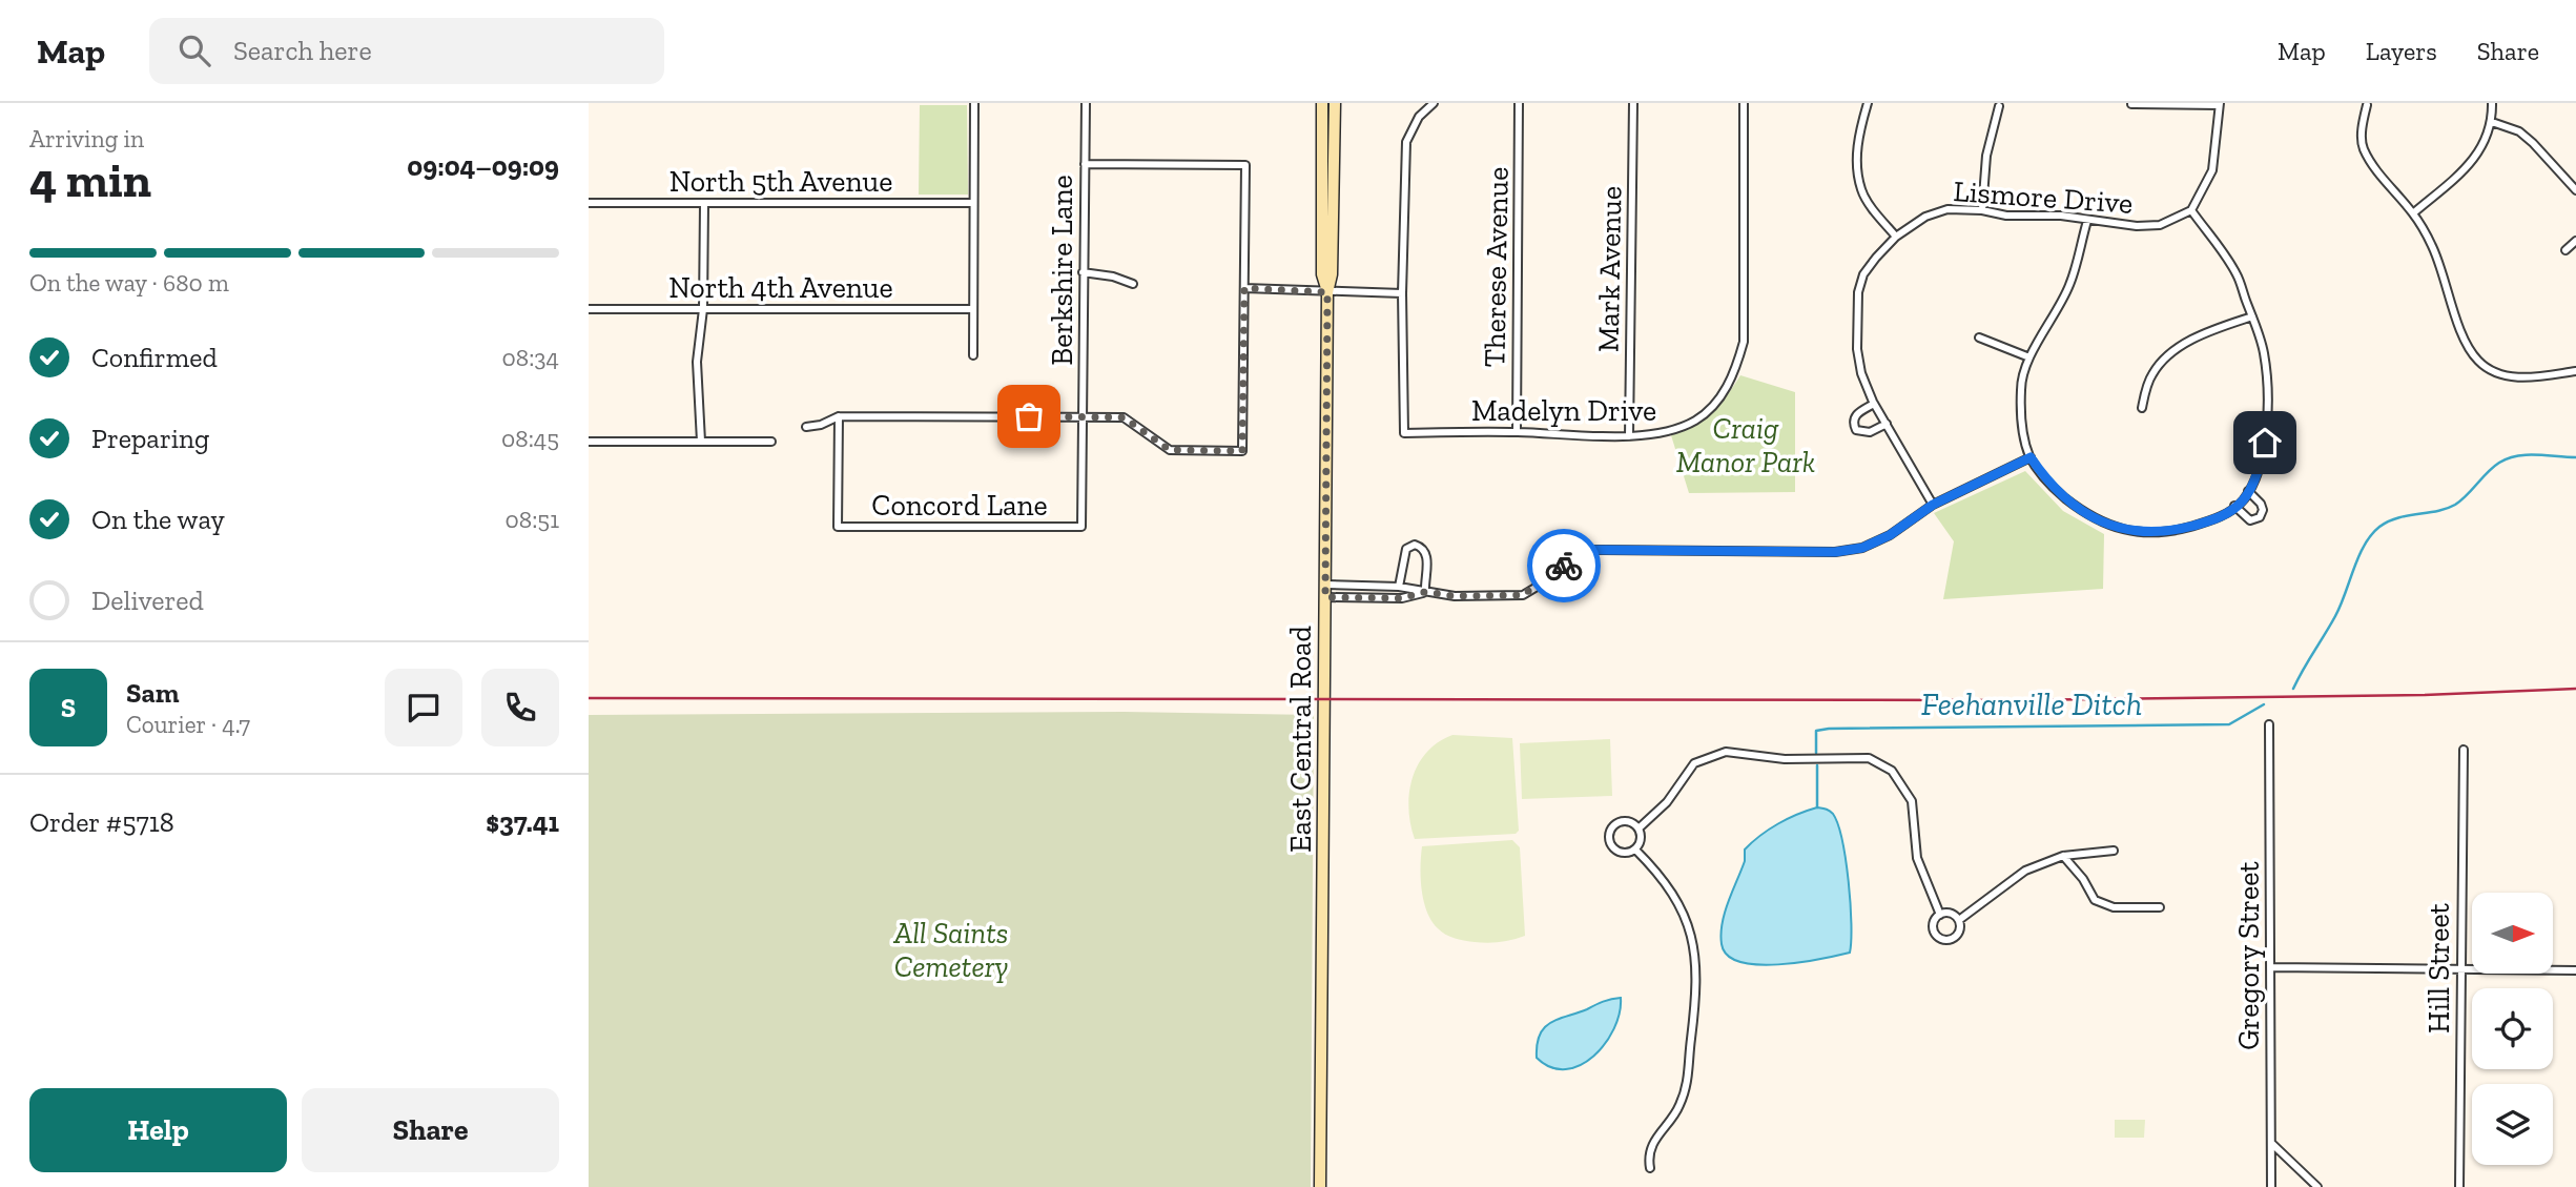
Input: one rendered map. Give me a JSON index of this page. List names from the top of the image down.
{
  "streets": {
    "main road": ["East Central Road"],
    "street": [
      "North 5th Avenue",
      "Lismore Drive",
      "Therese Avenue",
      "Mark Avenue",
      "Berkshire Lane",
      "North 4th Avenue",
      "Madelyn Drive",
      "Concord Lane",
      "Gregory Street",
      "Hill Street"
    ]
  },
  "crossings": [
    ["Therese Avenue", "Madelyn Drive"],
    ["Mark Avenue", "Madelyn Drive"],
    ["Berkshire Lane", "Concord Lane"]
  ],
  "water": ["Feehanville Ditch"],
  "parks": ["Craig Manor Park", "All Saints Cemetery"],
  "north": "right",
  "page": {
    "header": "Map",
    "search": "Search here",
    "nav": ["Map", "Layers", "Share"],
    "heading": ["4 min", "Arriving in", "09:04–09:09"],
    "panel": [
      "Sam",
      "Courier · 4.7",
      "Order #5718",
      "$37.41"
    ],
    "bar": "On the way · 680 m",
    "list": [
      ["Confirmed", "08:34"],
      ["Preparing", "08:45"],
      ["On the way", "08:51"],
      "Delivered"
    ],
    "round": "S",
    "buttons": ["Help", "Share"]
  }
}
